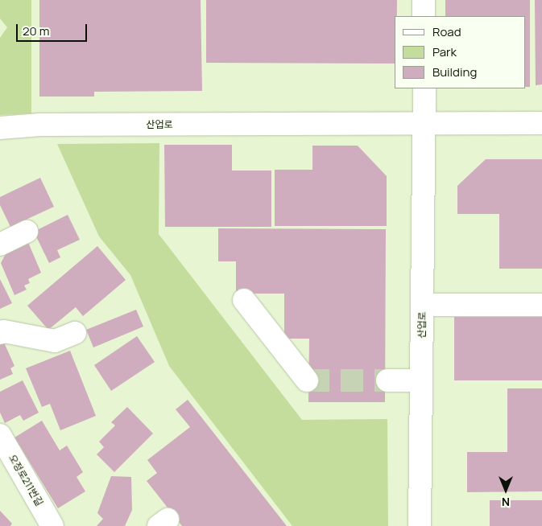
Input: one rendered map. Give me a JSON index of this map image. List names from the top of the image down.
{
  "streets": {
    "street": ["산업로", "오정로211번길"]
  },
  "legend": ["Road", "Park", "Building"],
  "scale_bar": "20 m",
  "north": "bottom"
}
